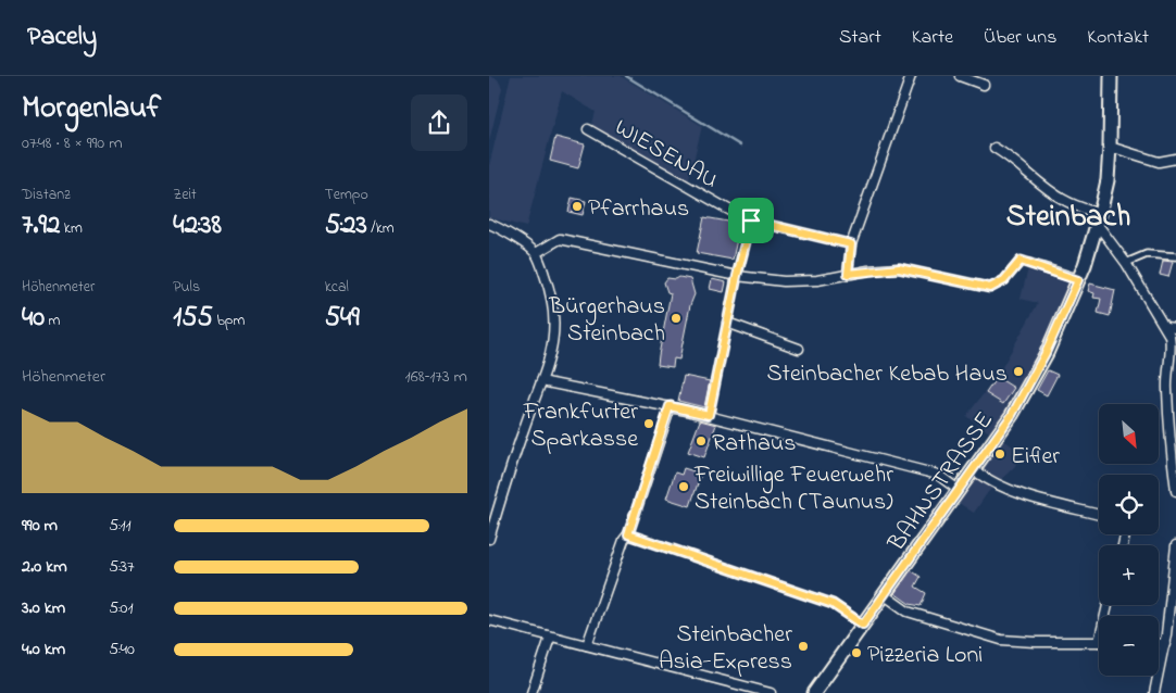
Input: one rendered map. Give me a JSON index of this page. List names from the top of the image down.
{
  "streets": {
    "main road": ["BAHNSTRASSE"],
    "street": ["WIESENAU"]
  },
  "districts": ["Steinbach"],
  "places": [
    "Pfarrhaus",
    "Bürgerhaus Steinbach",
    "Steinbacher Kebab Haus",
    "Frankfurter Sparkasse",
    "Rathaus",
    "Eifler",
    "Freiwillige Feuerwehr Steinbach (Taunus)",
    "Steinbacher Asia-Express",
    "Pizzeria Loni"
  ],
  "north": "bottom right",
  "page": {
    "header": "Pacely",
    "nav": [
      "Start",
      "Karte",
      "Über uns",
      "Kontakt"
    ],
    "heading": ["Morgenlauf", "07:48 · 8 × 990 m"],
    "stats": [
      ["Distanz", "7.92 km"],
      ["Zeit", "42:38"],
      ["Tempo", "5:23 /km"],
      ["Höhenmeter", "40 m"],
      ["Puls", "155 bpm"],
      ["kcal", "549"]
    ],
    "chart": ["Höhenmeter", "168–173 m"],
    "map_buttons": ["+", "−"],
    "list": [
      {
        "name": "990 m",
        "note": "5:11"
      },
      {
        "name": "2.0 km",
        "note": "5:37"
      },
      {
        "name": "3.0 km",
        "note": "5:01"
      },
      {
        "name": "4.0 km",
        "note": "5:40"
      }
    ]
  }
}
